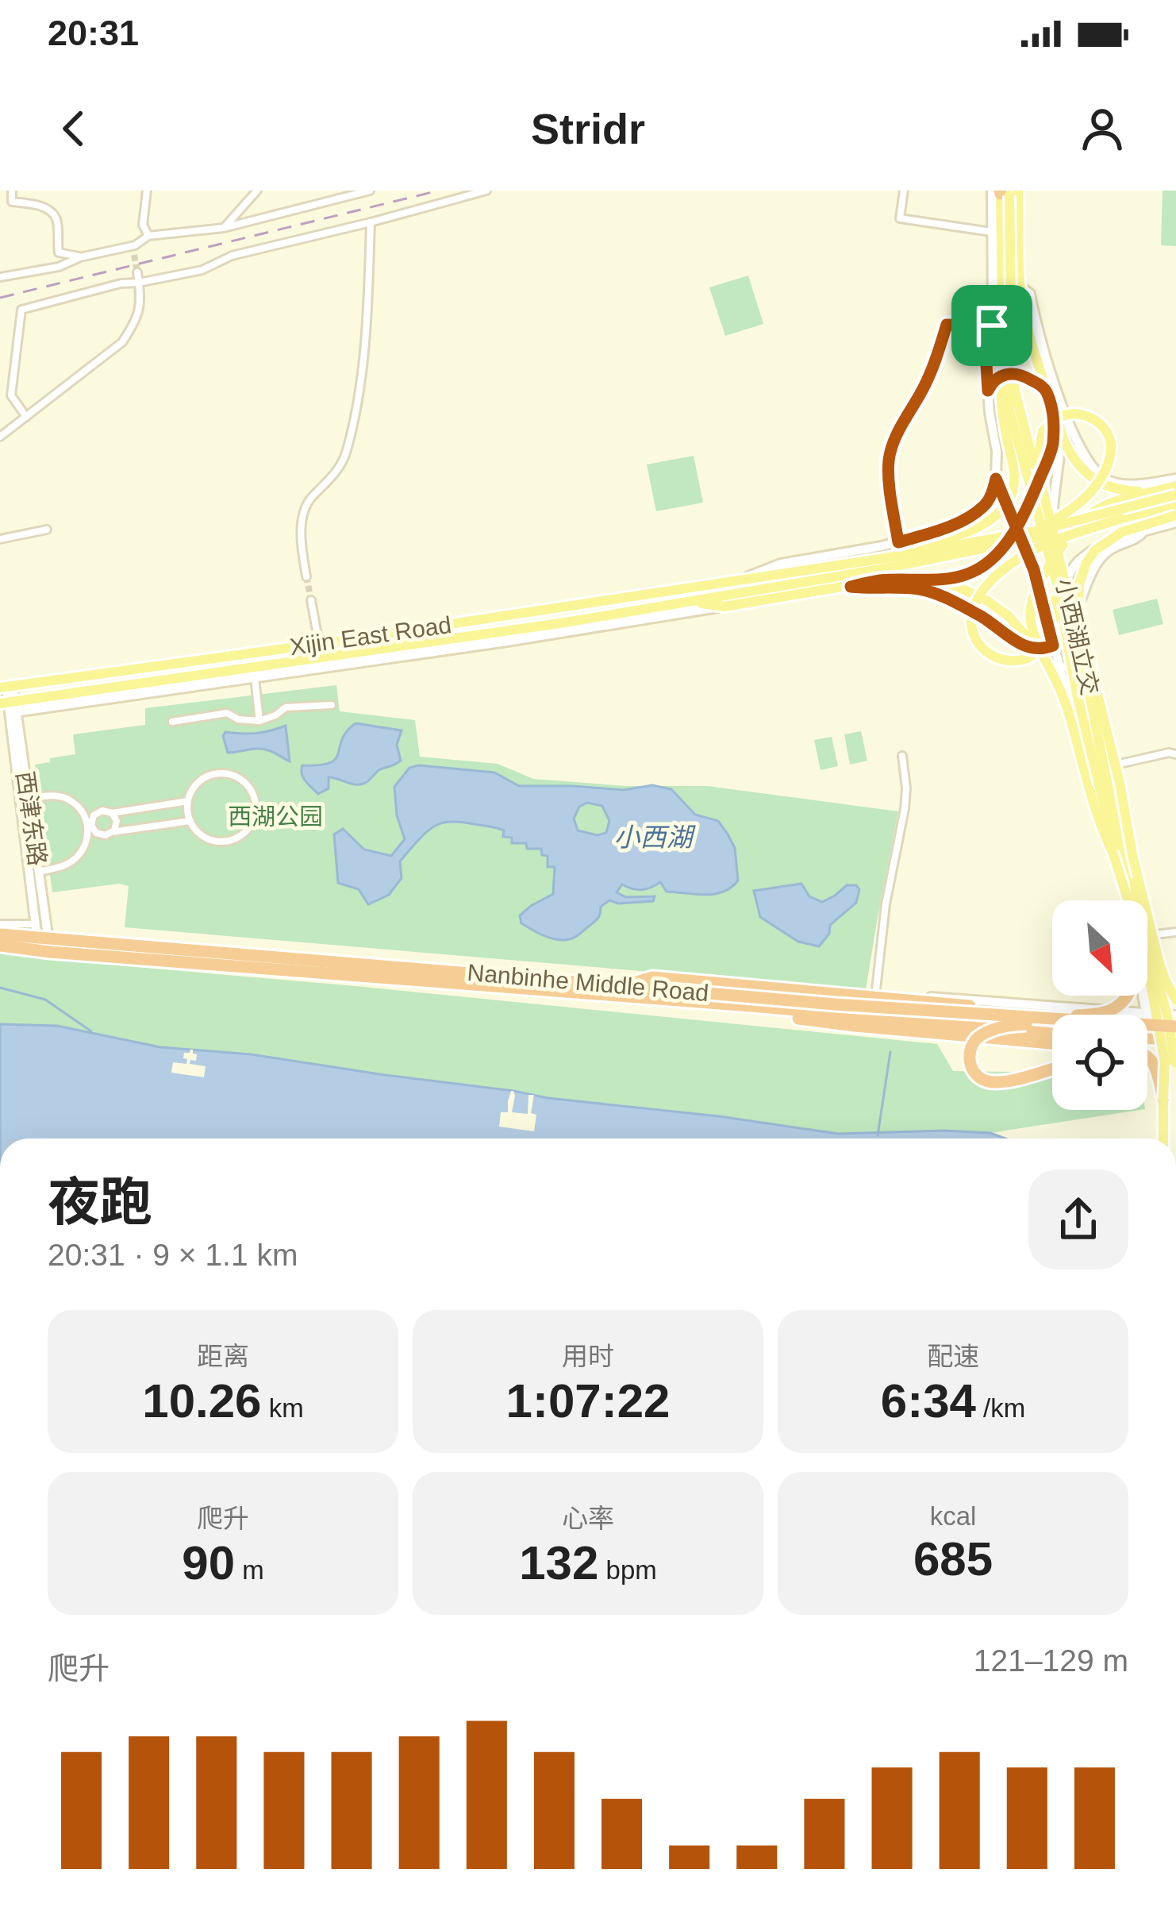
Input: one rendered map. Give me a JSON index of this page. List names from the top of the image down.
{
  "streets": {
    "highway": ["Nanbinhe Middle Road"],
    "main road": ["Xijin East Road", "小西湖立交"],
    "street": ["西津东路"]
  },
  "crossings": [
    ["Xijin East Road", "西津东路"],
    ["西津东路", "Nanbinhe Middle Road"]
  ],
  "water": ["小西湖"],
  "parks": ["西湖公园"],
  "north": "bottom right",
  "page": {
    "status": "20:31",
    "header": "Stridr",
    "heading": ["夜跑", "20:31 · 9 × 1.1 km"],
    "stats": [
      ["距离", "10.26 km"],
      ["用时", "1:07:22"],
      ["配速", "6:34 /km"],
      ["爬升", "90 m"],
      ["心率", "132 bpm"],
      ["kcal", "685"]
    ],
    "chart": ["爬升", "121–129 m"]
  }
}
